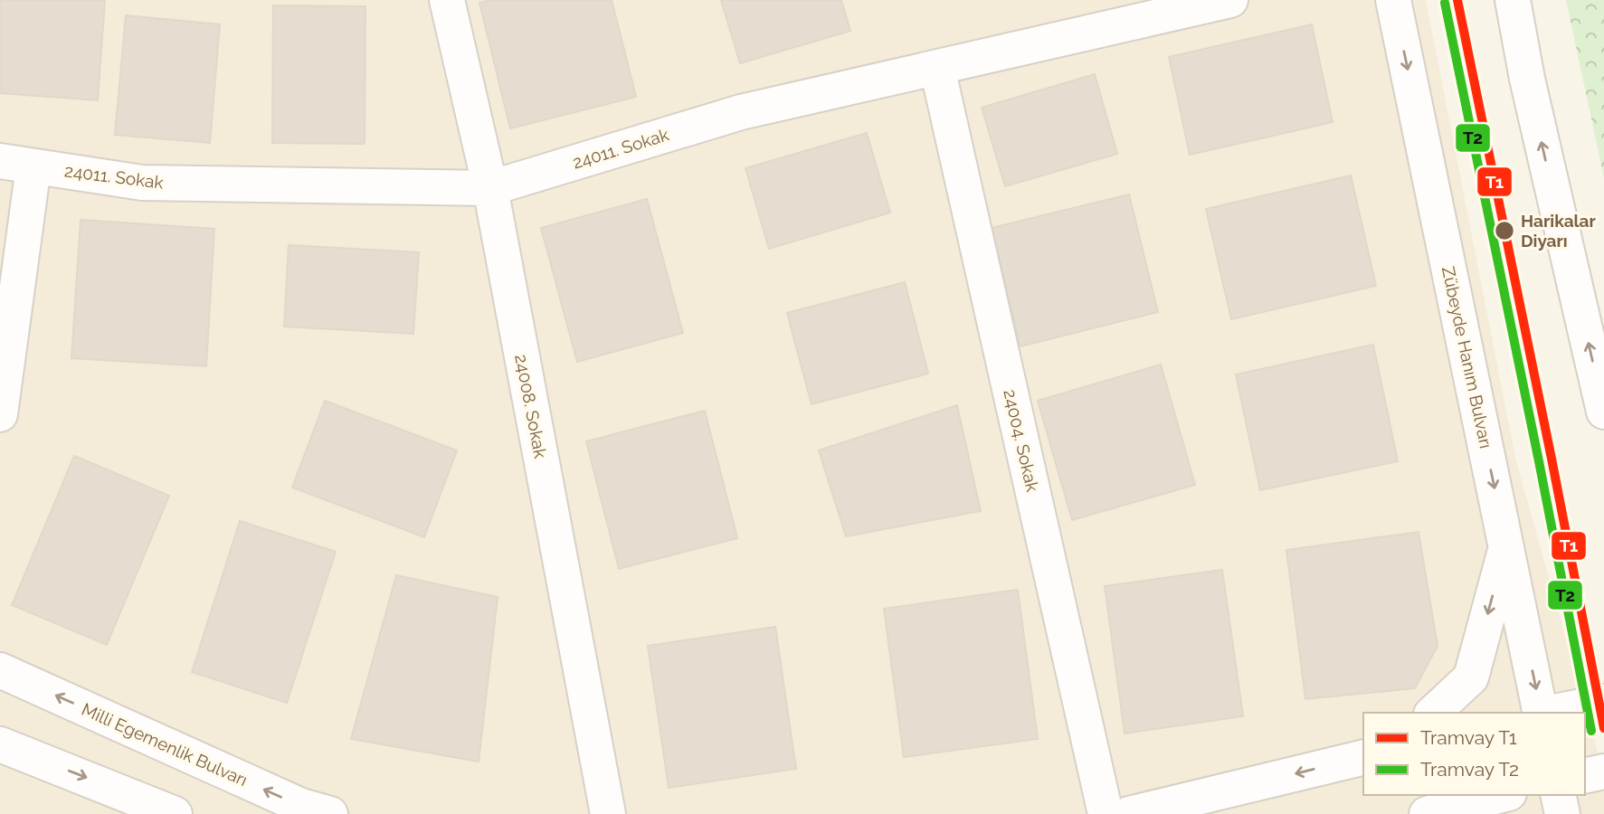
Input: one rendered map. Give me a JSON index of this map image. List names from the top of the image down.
{
  "streets": {
    "street": [
      "24011. Sokak",
      "Zübeyde Hanım Bulvarı",
      "24008. Sokak",
      "24004. Sokak",
      "Milli Egemenlik Bulvarı"
    ]
  },
  "crossings": [
    ["24011. Sokak", "24008. Sokak"],
    ["24011. Sokak", "24004. Sokak"]
  ],
  "places": ["Harikalar Diyarı"],
  "lines": ["tram line T1", "tram line T2"],
  "legend": ["Tramvay T1", "Tramvay T2"]
}
